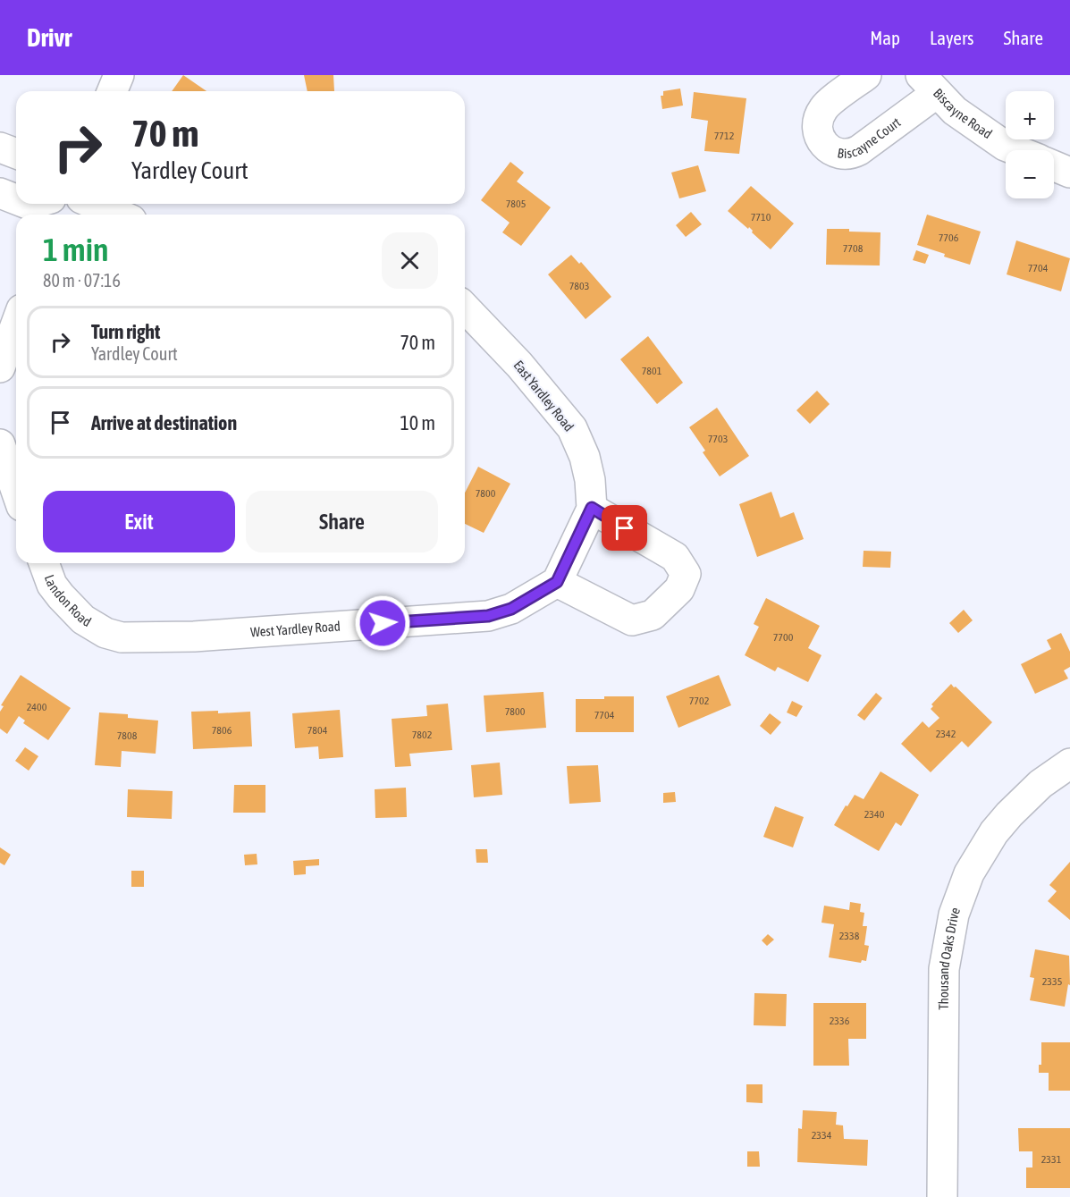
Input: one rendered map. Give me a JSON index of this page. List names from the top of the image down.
{
  "streets": {
    "street": [
      "Biscayne Road",
      "Biscayne Court",
      "East Yardley Road",
      "Landon Road",
      "West Yardley Road",
      "Thousand Oaks Drive"
    ]
  },
  "crossings": [
    ["Biscayne Road", "Biscayne Court"],
    ["Landon Road", "West Yardley Road"]
  ],
  "house_numbers": [
    "7712",
    "7805",
    "7710",
    "7706",
    "7708",
    "7704",
    "7803",
    "7801",
    "7703",
    "7800",
    "7700",
    "7702",
    "2400",
    "7800",
    "7704",
    "7806",
    "7804",
    "2342",
    "7802",
    "7808",
    "2340",
    "2338",
    "2335",
    "2336",
    "2334",
    "2331"
  ],
  "page": {
    "header": "Drivr",
    "nav": ["Map", "Layers", "Share"],
    "map_buttons": ["+", "−"],
    "turn": ["70 m", "Yardley Court"],
    "heading": ["1 min", "80 m · 07:16"],
    "list": [
      {
        "name": "Turn right",
        "note": "Yardley Court",
        "value": "70 m"
      },
      {
        "name": "Arrive at destination",
        "value": "10 m"
      }
    ],
    "buttons": ["Exit", "Share"]
  }
}
